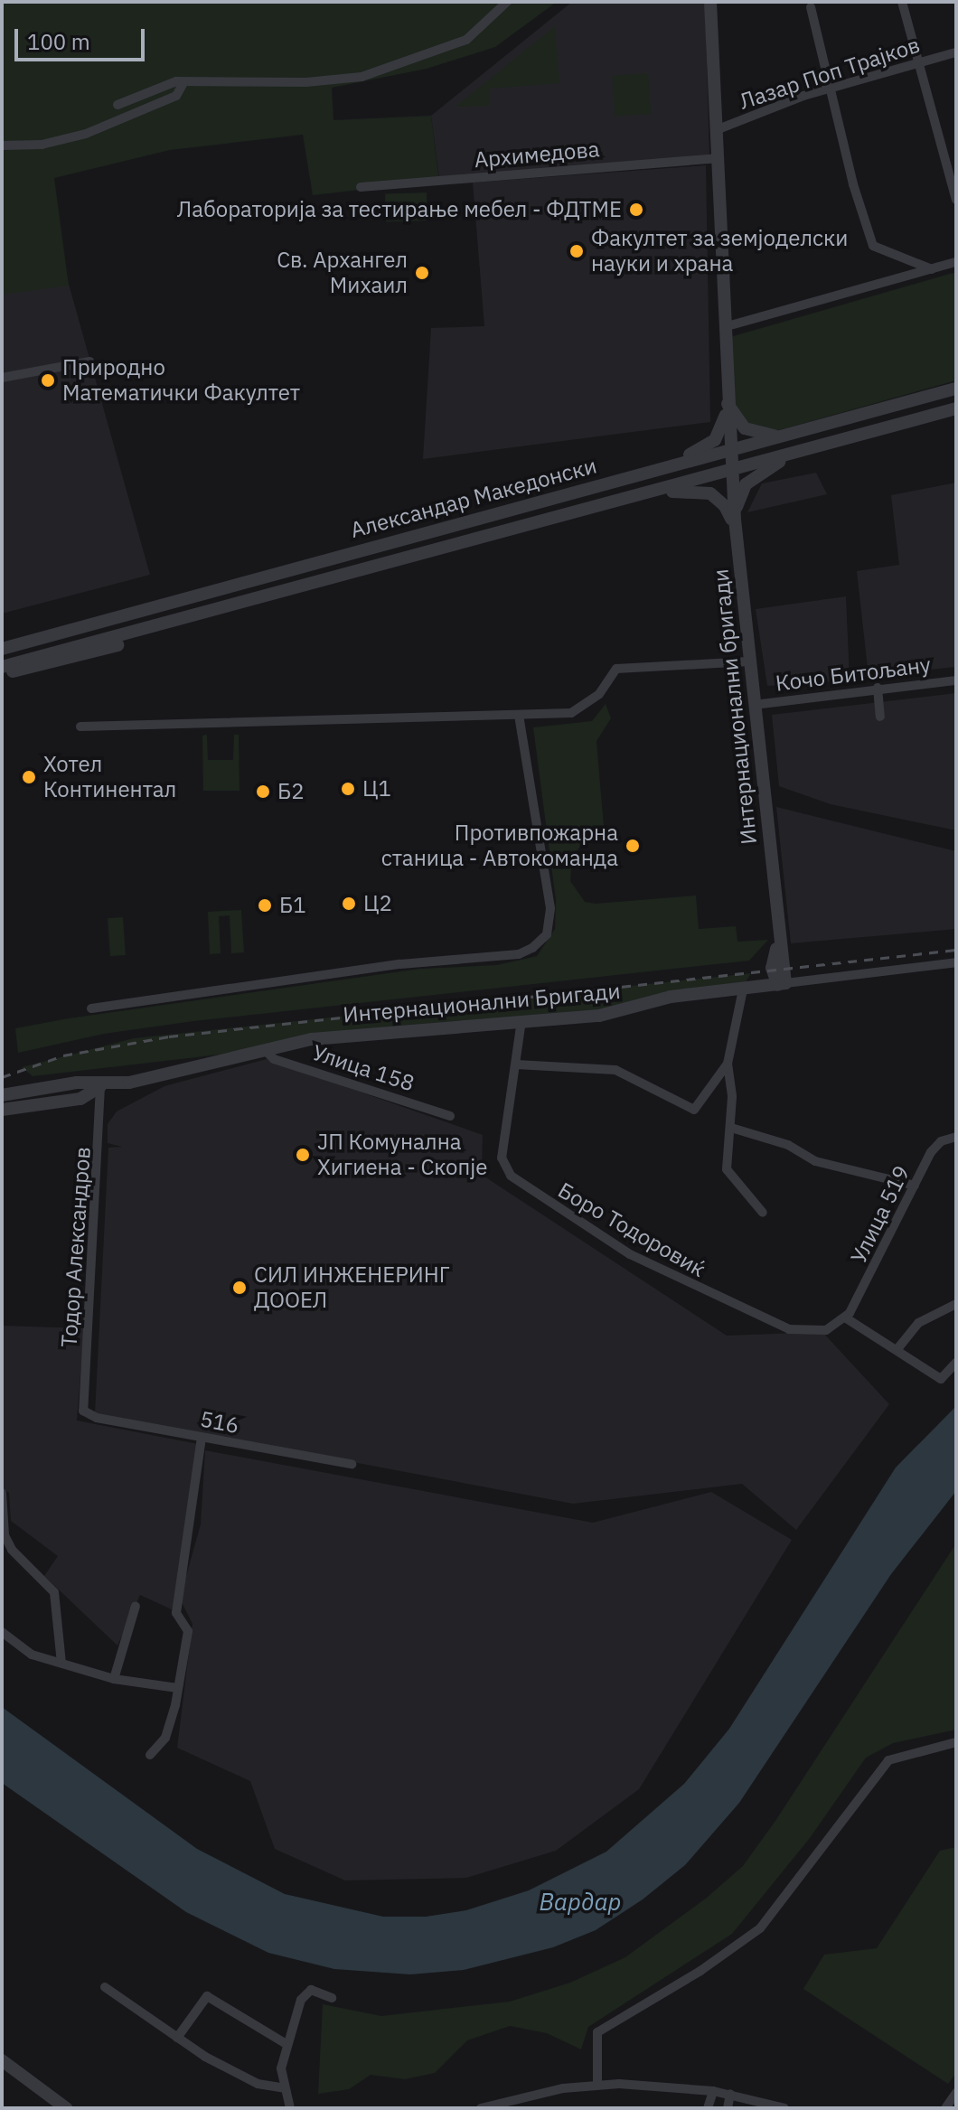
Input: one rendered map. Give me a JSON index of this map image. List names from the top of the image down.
{
  "streets": {
    "street": [
      "Лазар Поп Трајков",
      "Архимедова",
      "Александар Македонски",
      "Кочо Битољану",
      "Интернационални бригади",
      "Интернационални Бригади",
      "Улица 158",
      "Улица 519",
      "Боро Тодоровиќ",
      "Тодор Александров",
      "516"
    ]
  },
  "crossings": [
    ["Лазар Поп Трајков", "Интернационални бригади"],
    ["Архимедова", "Интернационални бригади"],
    ["Александар Македонски", "Интернационални бригади"],
    ["Кочо Битољану", "Интернационални бригади"],
    ["Интернационални бригади", "Интернационални Бригади"],
    ["Интернационални Бригади", "Улица 158"],
    ["Интернационални Бригади", "Боро Тодоровиќ"],
    ["Интернационални Бригади", "Тодор Александров"],
    ["Улица 519", "Боро Тодоровиќ"],
    ["Тодор Александров", "516"]
  ],
  "water": ["Вардар"],
  "places": [
    "Лабораторија за тестирање мебел - ФДТМЕ",
    "Факултет за земјоделски науки и храна",
    "Св. Архангел Михаил",
    "Природно Математички Факултет",
    "Хотел Континентал",
    "Ц1",
    "Б2",
    "Противпожарна станица - Автокоманда",
    "Ц2",
    "Б1",
    "ЈП Комунална Хигиена - Скопје",
    "СИЛ ИНЖЕНЕРИНГ ДООЕЛ"
  ],
  "scale_bar": "100 m"
}
